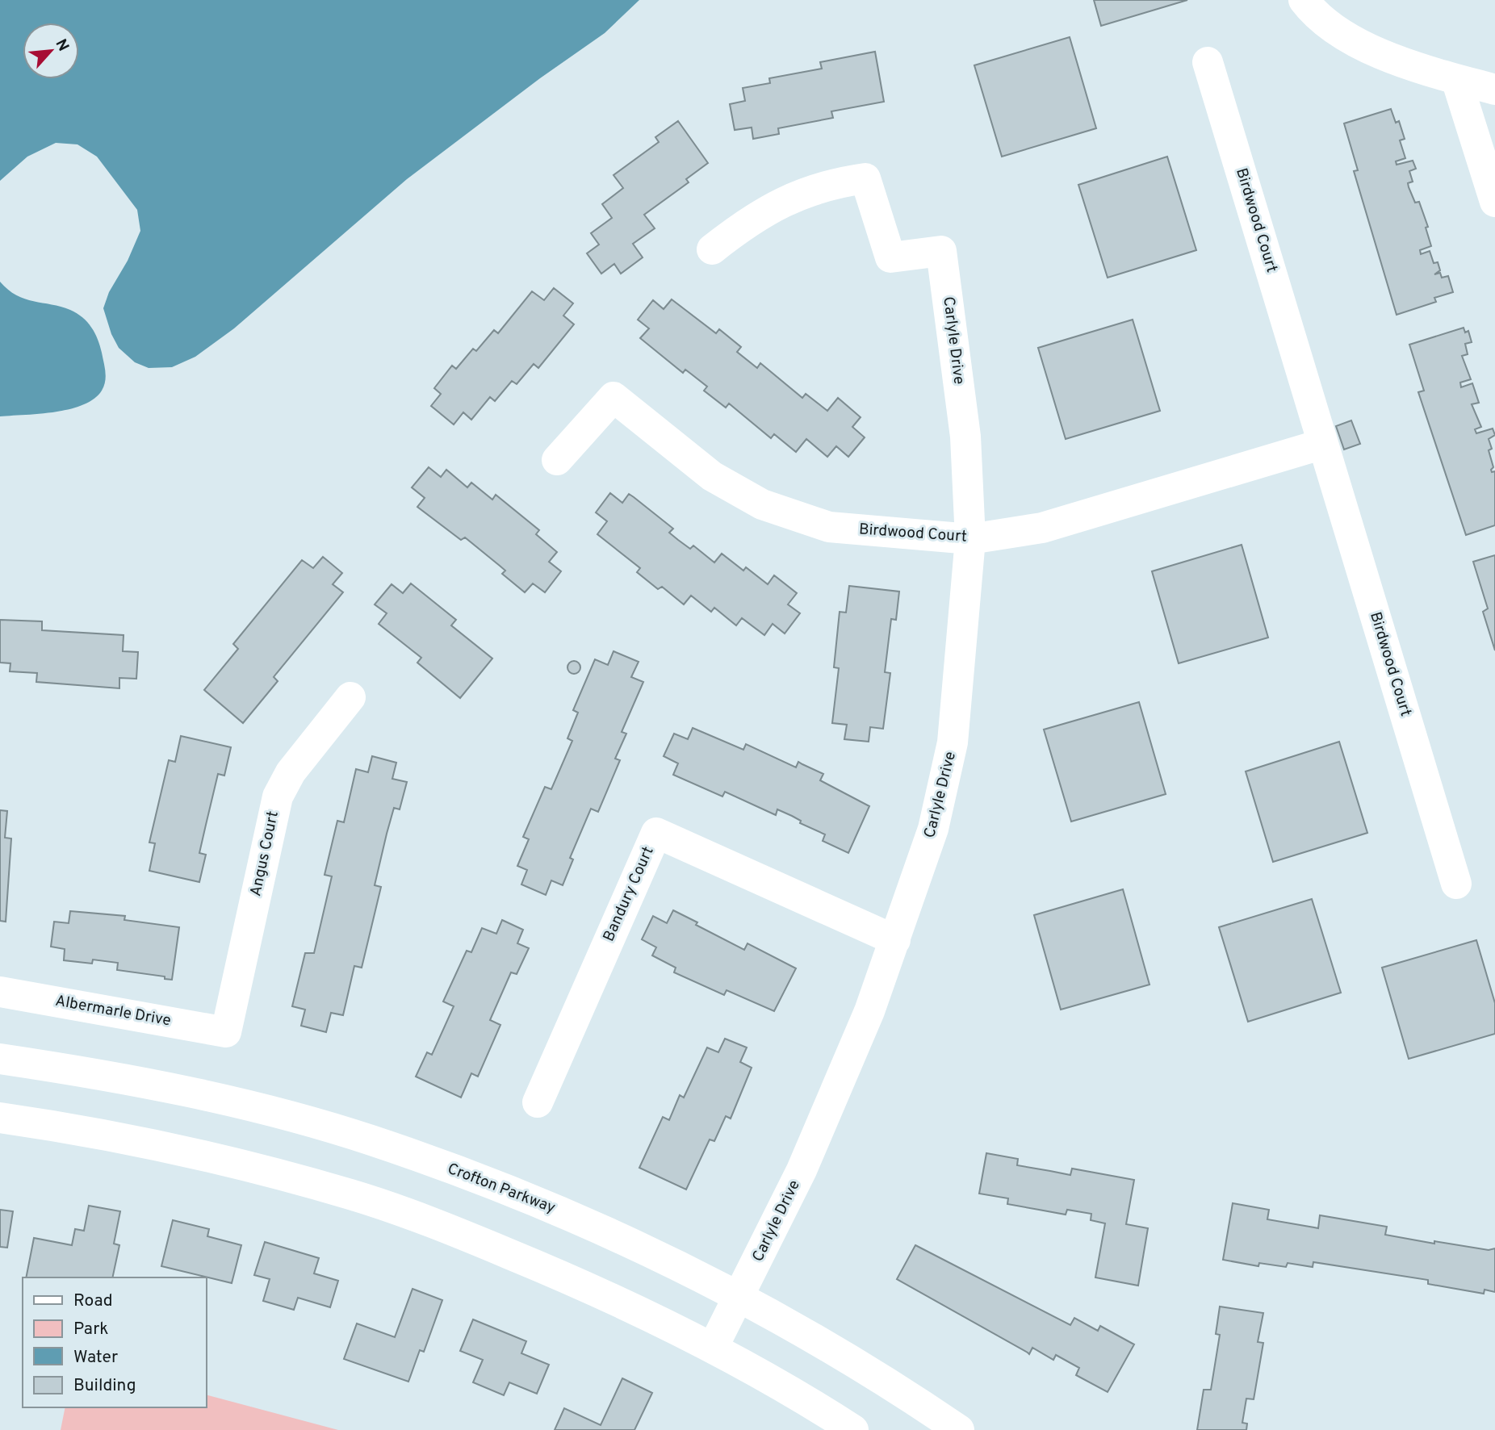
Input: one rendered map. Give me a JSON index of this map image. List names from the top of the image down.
{
  "streets": {
    "street": [
      "Birdwood Court",
      "Carlyle Drive",
      "Angus Court",
      "Bandury Court",
      "Albermarle Drive",
      "Crofton Parkway"
    ]
  },
  "crossings": [
    ["Birdwood Court", "Carlyle Drive"],
    ["Carlyle Drive", "Bandury Court"],
    ["Carlyle Drive", "Crofton Parkway"],
    ["Angus Court", "Albermarle Drive"]
  ],
  "legend": [
    "Road",
    "Park",
    "Water",
    "Building"
  ],
  "north": "top right"
}
